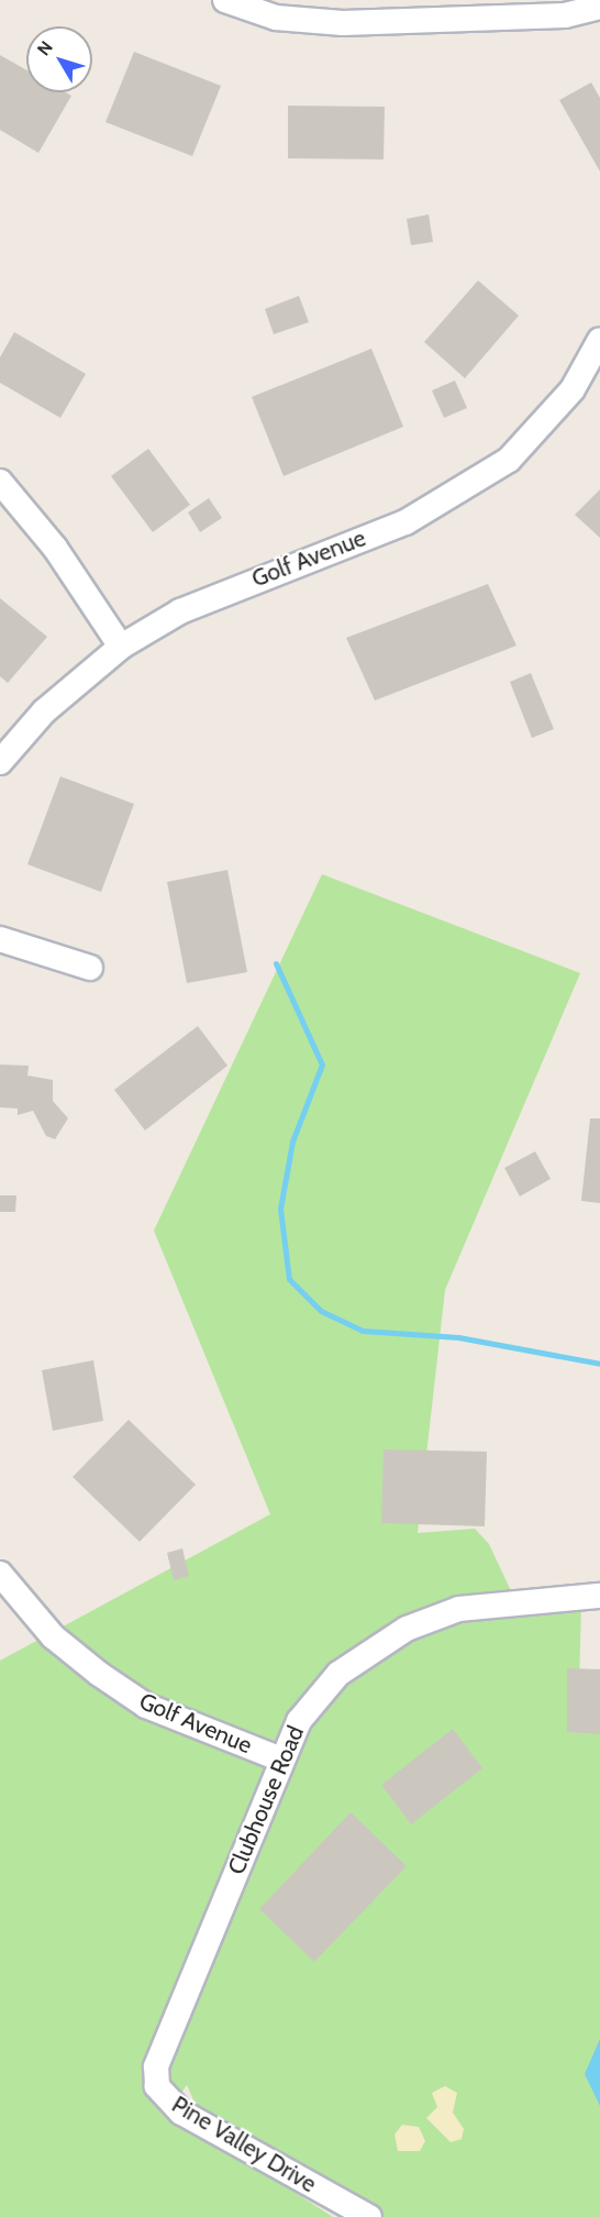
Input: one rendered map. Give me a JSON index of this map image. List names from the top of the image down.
{
  "streets": {
    "street": ["Golf Avenue", "Clubhouse Road", "Pine Valley Drive"]
  },
  "crossings": [
    ["Golf Avenue", "Clubhouse Road"],
    ["Clubhouse Road", "Pine Valley Drive"]
  ],
  "north": "top left"
}
